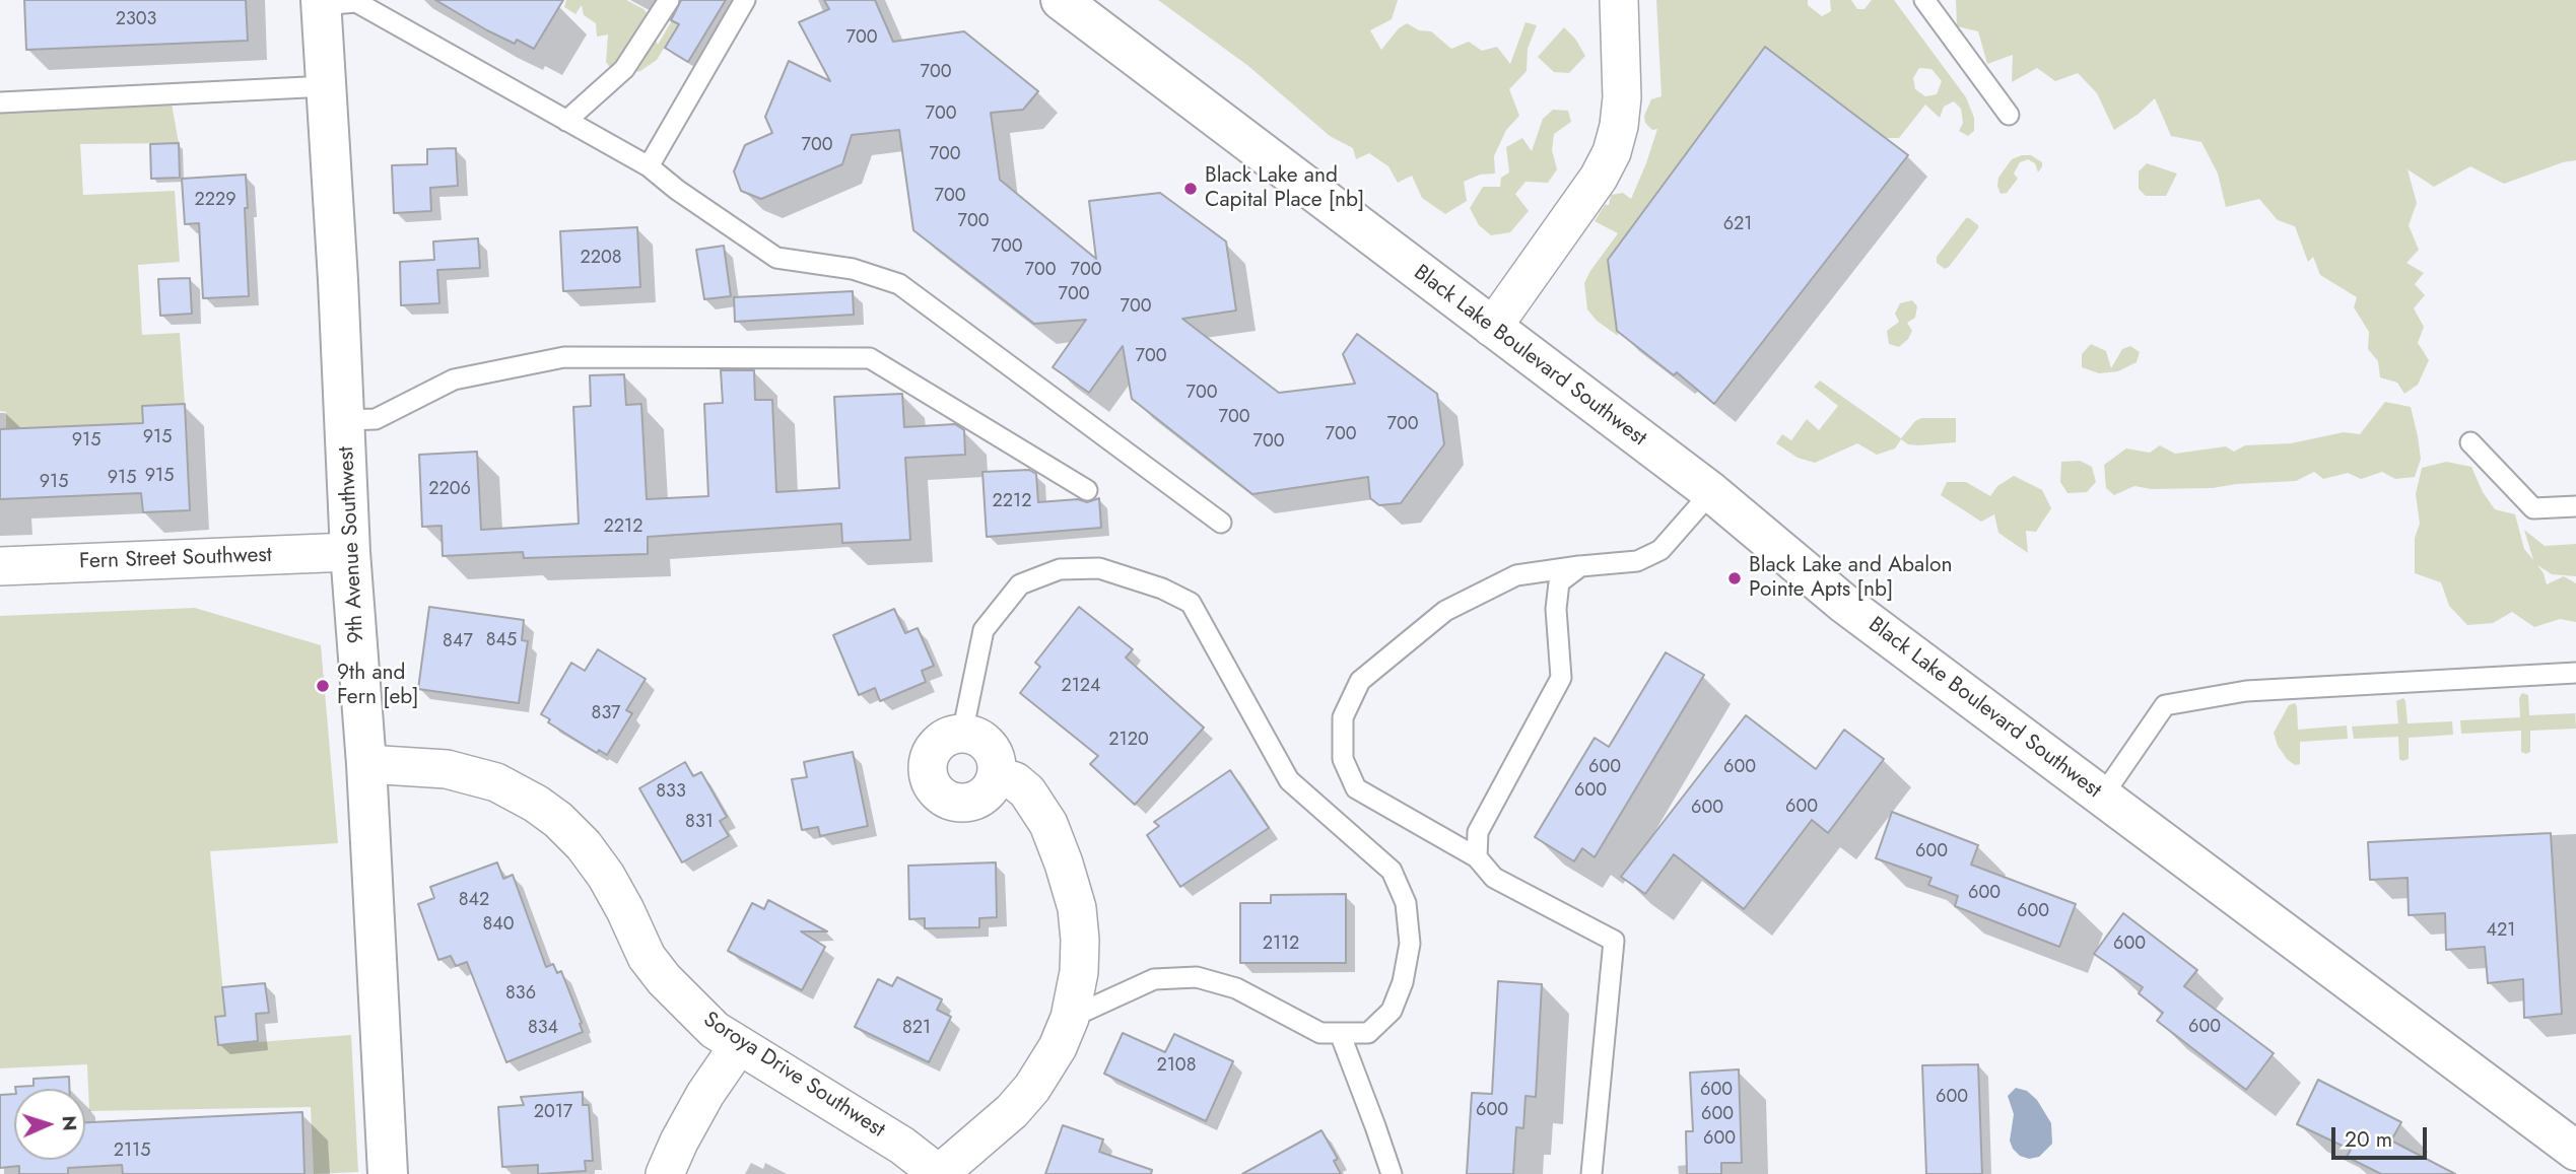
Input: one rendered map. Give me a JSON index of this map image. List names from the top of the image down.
{
  "streets": {
    "main road": ["Black Lake Boulevard Southwest", "9th Avenue Southwest"],
    "street": ["Fern Street Southwest", "Soroya Drive Southwest"]
  },
  "crossings": [
    ["9th Avenue Southwest", "Fern Street Southwest"],
    ["9th Avenue Southwest", "Soroya Drive Southwest"]
  ],
  "places": ["Black Lake and Capital Place [nb]", "Black Lake and Abalon Pointe Apts [nb]", "9th and Fern [eb]"],
  "house_numbers": [
    "2303",
    "700",
    "700",
    "700",
    "700",
    "700",
    "700",
    "2229",
    "700",
    "621",
    "700",
    "2208",
    "700",
    "700",
    "700",
    "700",
    "700",
    "700",
    "700",
    "700",
    "700",
    "915",
    "915",
    "700",
    "915",
    "915",
    "915",
    "2206",
    "2212",
    "2212",
    "845",
    "847",
    "2124",
    "837",
    "2120",
    "600",
    "600",
    "600",
    "833",
    "600",
    "600",
    "831",
    "600",
    "600",
    "842",
    "600",
    "840",
    "421",
    "2112",
    "600",
    "836",
    "600",
    "834",
    "821",
    "2108",
    "600",
    "600",
    "600",
    "2017",
    "600",
    "600",
    "2115"
  ],
  "scale_bar": "20 m",
  "north": "right"
}
